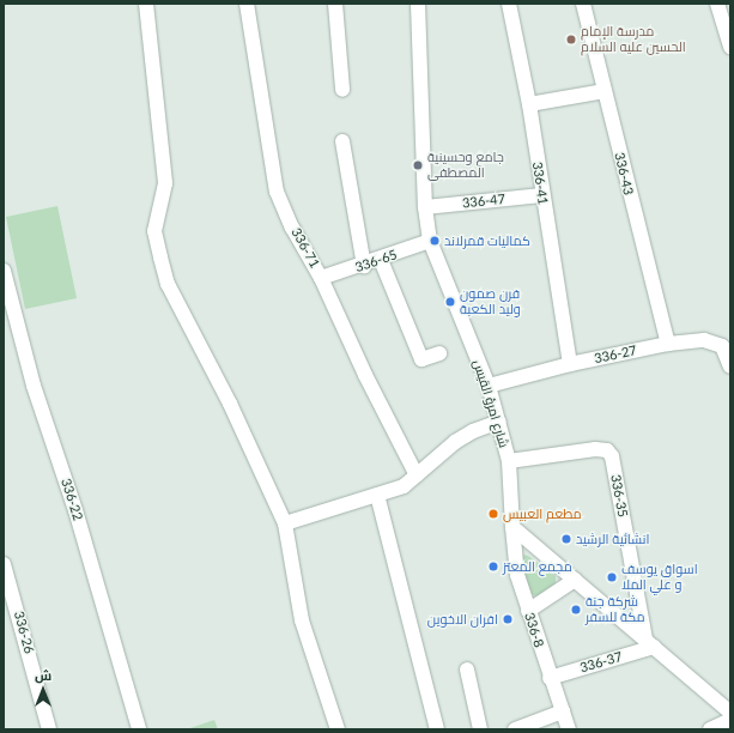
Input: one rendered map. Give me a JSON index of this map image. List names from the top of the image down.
{
  "streets": {
    "street": [
      "336-43",
      "336-41",
      "336-47",
      "336-71",
      "336-65",
      "336-27",
      "شارع امرؤ القيس",
      "336-35",
      "336-22",
      "336-8",
      "336-26",
      "336-37"
    ]
  },
  "crossings": [
    ["336-43", "336-27"],
    ["336-41", "336-47"],
    ["336-41", "336-27"],
    ["336-47", "شارع امرؤ القيس"],
    ["336-71", "336-65"],
    ["336-65", "شارع امرؤ القيس"],
    ["336-27", "شارع امرؤ القيس"],
    ["شارع امرؤ القيس", "336-35"],
    ["شارع امرؤ القيس", "336-8"],
    ["336-35", "336-37"],
    ["336-8", "336-37"]
  ],
  "places": [
    "مدرسة الإمام الحسين عليه السلام",
    "جامع وحسينية المصطفى",
    "كماليات قمرلاند",
    "فرن صمون وليد الكعبة",
    "مطعم العبيس",
    "انشائية الرشيد",
    "مجمع المعتز",
    "اسواق يوسف و علي الملا",
    "شركة جنة مكة للسفر",
    "افران الاخوين"
  ],
  "north": "top"
}
